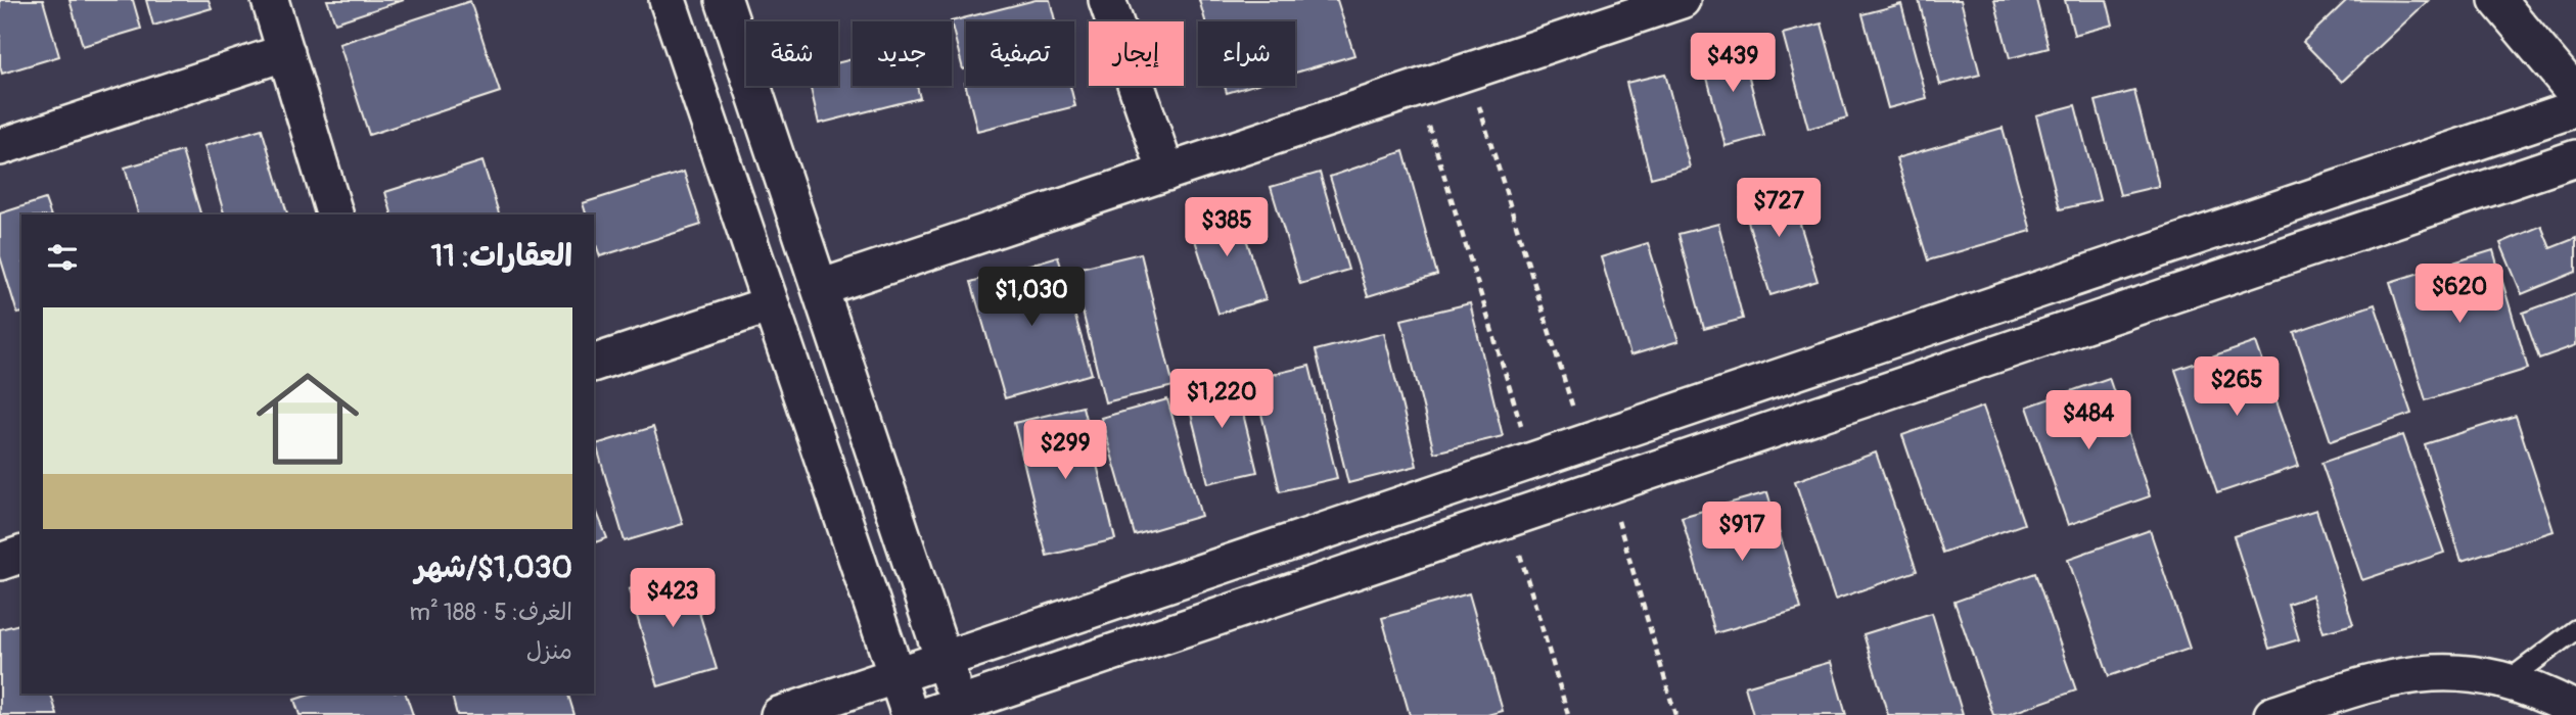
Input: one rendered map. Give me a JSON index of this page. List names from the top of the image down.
{
  "page": {
    "chip": [
      "شراء",
      "إيجار",
      "تصفية",
      "جديد",
      "شقة"
    ],
    "price": [
      "$439",
      "$727",
      "$385",
      "$620",
      "$1,030",
      "$265",
      "$1,220",
      "$484",
      "$299",
      "$917",
      "$423"
    ],
    "heading": "العقارات: 11",
    "list": [
      {
        "name": "$1,030/شهر",
        "note": "الغرف: 5 · 188 m² · منزل"
      }
    ]
  }
}
